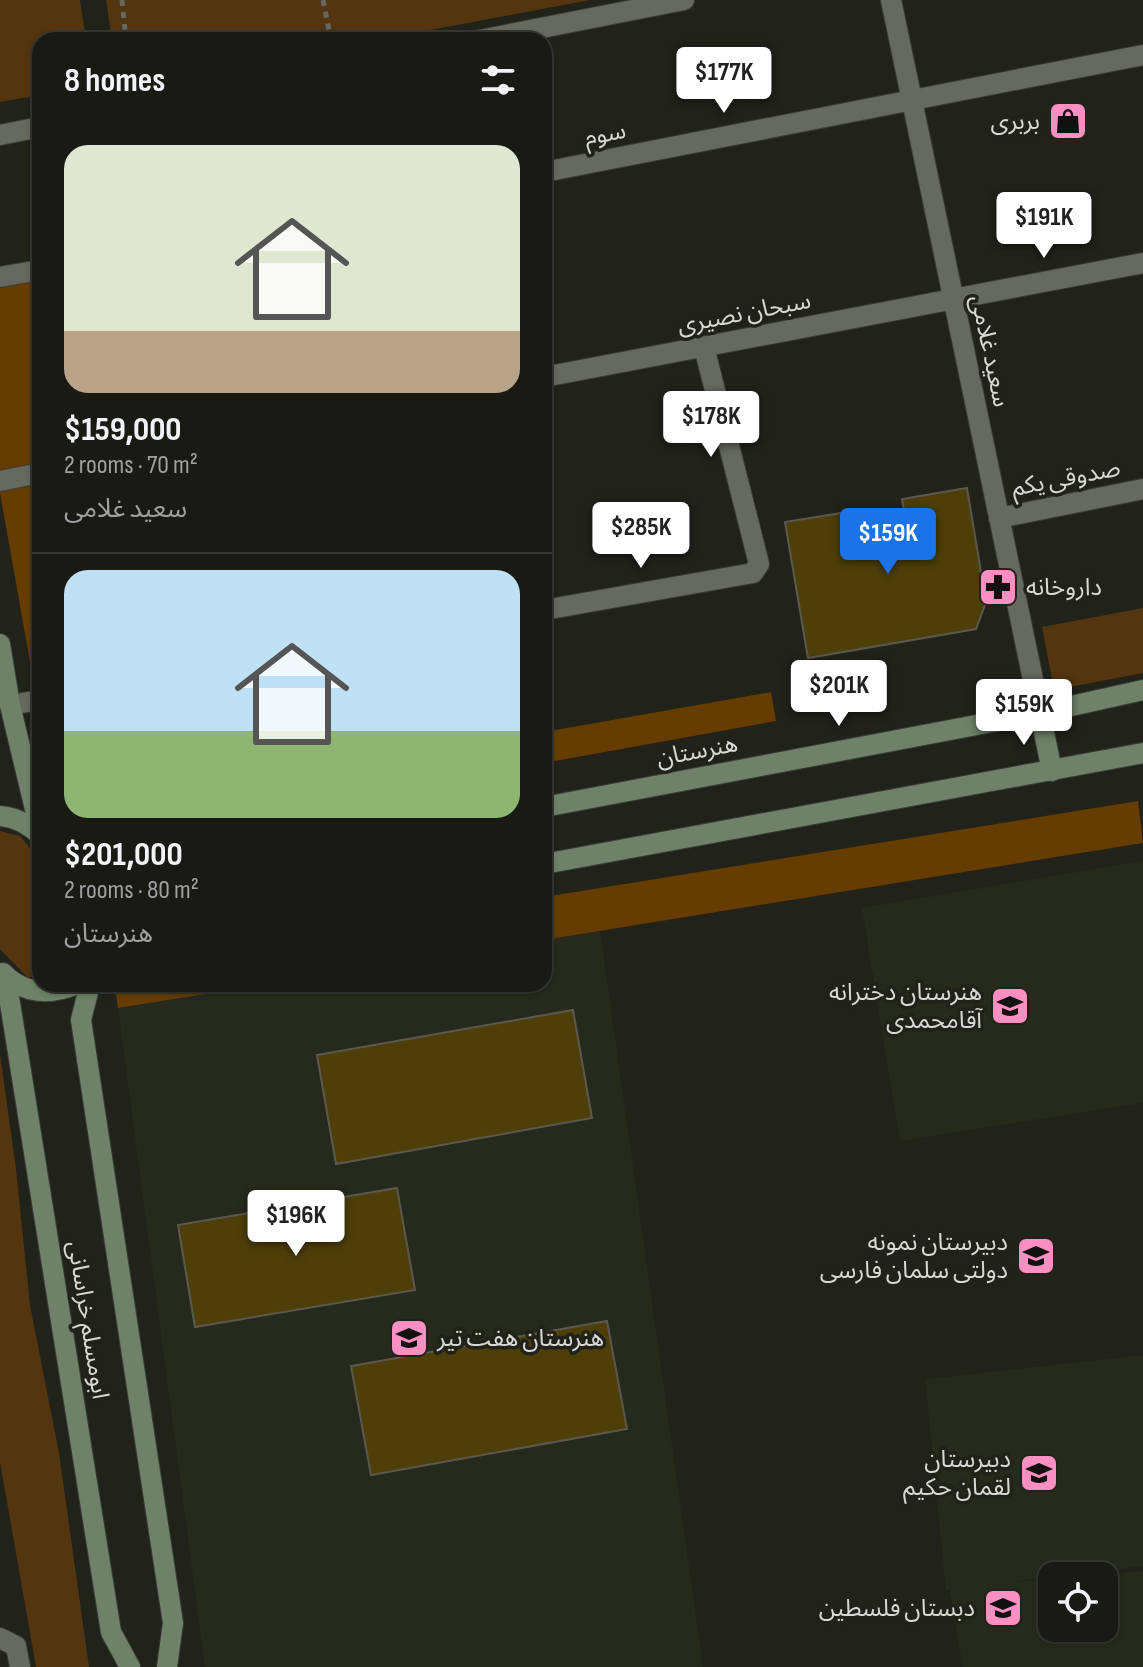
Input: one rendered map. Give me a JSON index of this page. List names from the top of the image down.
{
  "streets": {
    "main road": ["هنرستان", "ابومسلم خراسانی"],
    "street": [
      "سوم",
      "سبحان نصیری",
      "سعید غلامی",
      "صدوقی یکم"
    ]
  },
  "crossings": [
    ["سوم", "سعید غلامی"],
    ["سبحان نصیری", "سعید غلامی"],
    ["سعید غلامی", "صدوقی یکم"],
    ["سعید غلامی", "هنرستان"]
  ],
  "places": {
    "shop": ["بربری"],
    "pharmacy": ["داروخانه"],
    "school or university": [
      "هنرستان دخترانه آقامحمدی",
      "دبیرستان نمونه دولتی سلمان فارسی",
      "هنرستان هفت تیر",
      "دبیرستان لقمان حکیم",
      "دبستان فلسطین"
    ]
  },
  "page": {
    "heading": "8 homes",
    "price": [
      "$177K",
      "$191K",
      "$178K",
      "$285K",
      "$159K",
      "$201K",
      "$159K",
      "$196K"
    ],
    "list": [
      {
        "name": "$159,000",
        "note": "2 rooms · 70 m² · سعید غلامی"
      },
      {
        "name": "$201,000",
        "note": "2 rooms · 80 m² · هنرستان"
      }
    ]
  }
}
